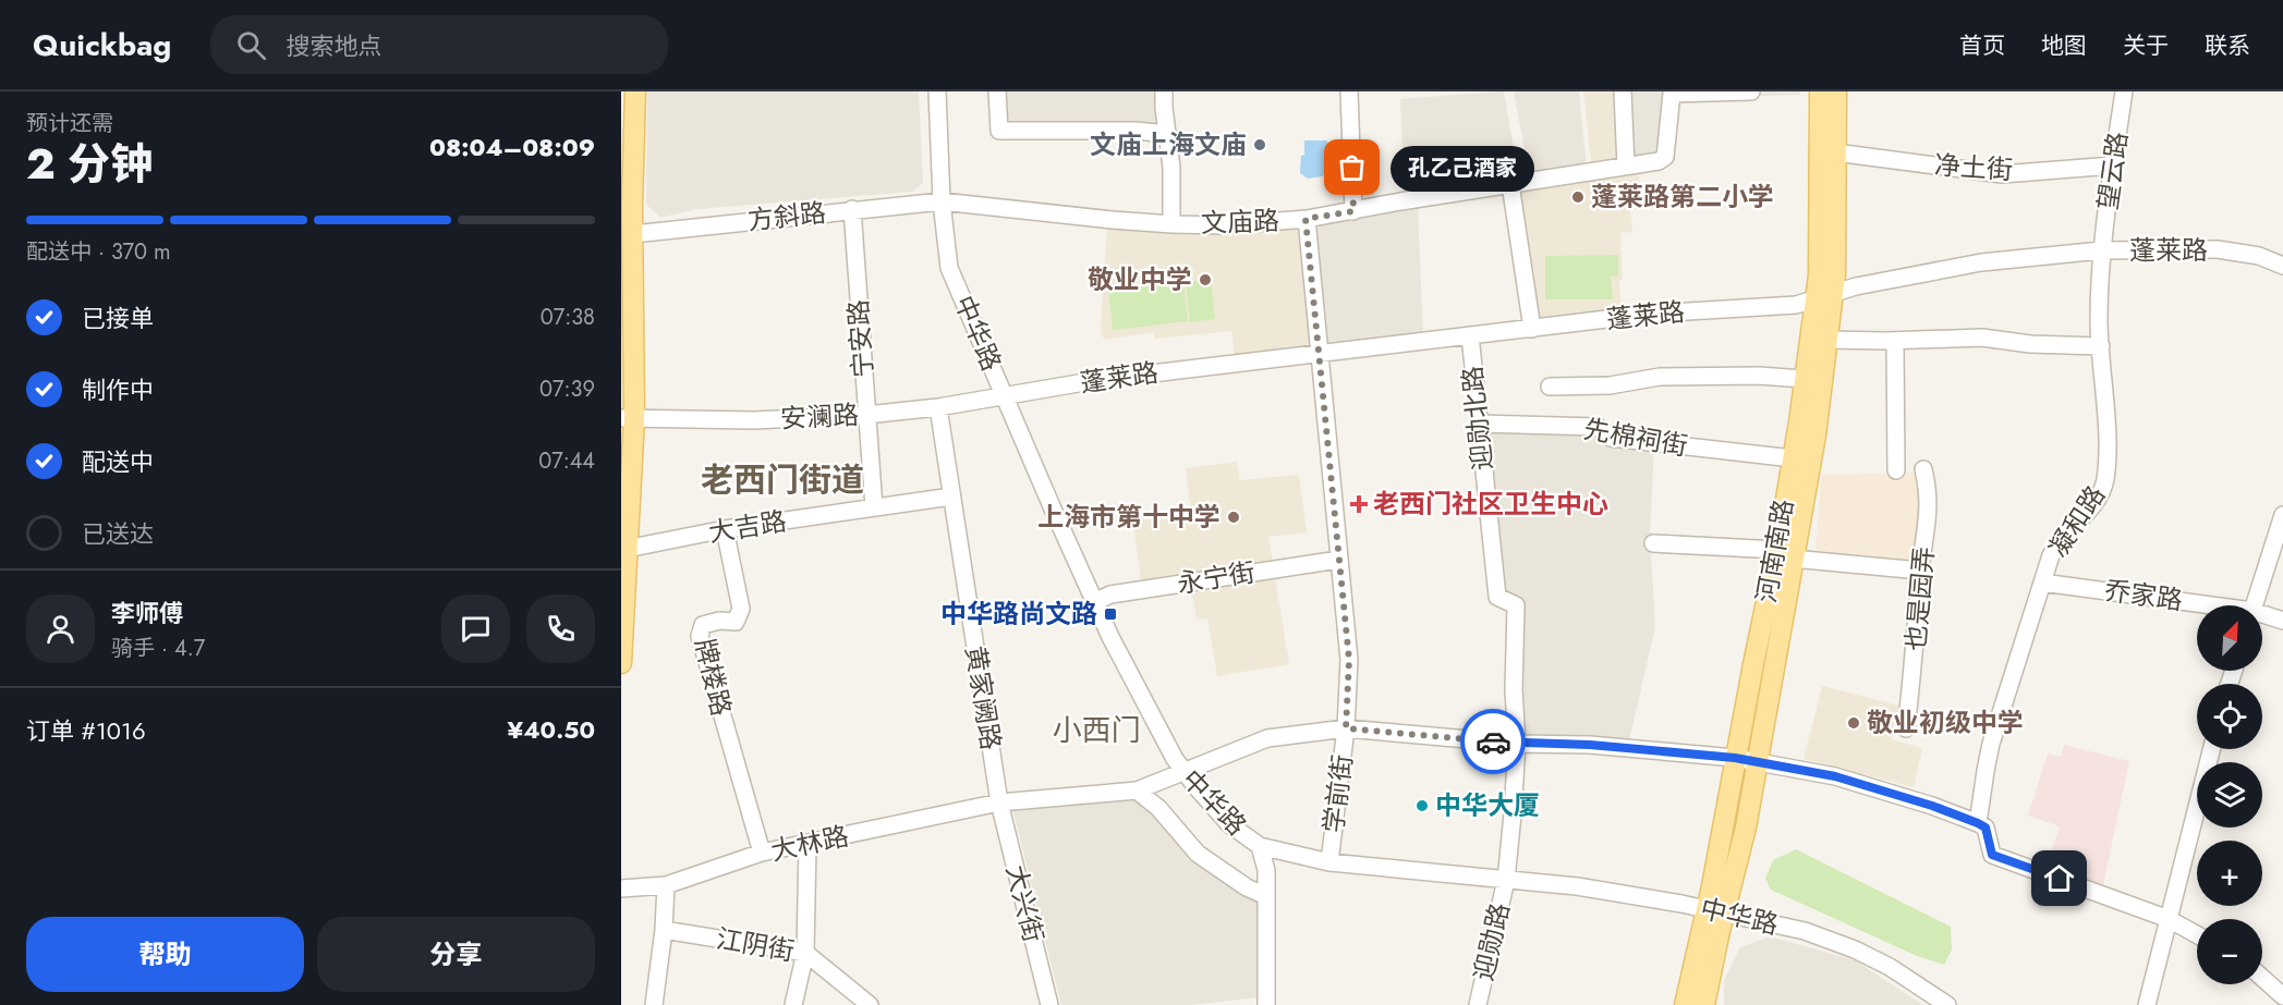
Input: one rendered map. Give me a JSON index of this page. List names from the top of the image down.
{
  "streets": {
    "main road": ["河南南路"],
    "street": [
      "净土街",
      "望云路",
      "方斜路",
      "文庙路",
      "蓬莱路",
      "中华路",
      "宁安路",
      "安澜路",
      "迎勋北路",
      "先棉祠街",
      "凝和路",
      "大吉路",
      "永宁街",
      "乔家路",
      "也是园弄",
      "牌楼路",
      "黄家阙路",
      "学前街",
      "大林路",
      "大兴街",
      "迎勋路",
      "江阴街"
    ]
  },
  "crossings": [
    ["净土街", "望云路"],
    ["净土街", "河南南路"],
    ["望云路", "蓬莱路"],
    ["望云路", "凝和路"],
    ["方斜路", "文庙路"],
    ["方斜路", "中华路"],
    ["方斜路", "宁安路"],
    ["文庙路", "中华路"],
    ["文庙路", "学前街"],
    ["蓬莱路", "中华路"],
    ["蓬莱路", "安澜路"],
    ["蓬莱路", "迎勋北路"],
    ["蓬莱路", "凝和路"],
    ["蓬莱路", "河南南路"],
    ["蓬莱路", "学前街"],
    ["中华路", "安澜路"],
    ["中华路", "迎勋北路"],
    ["中华路", "河南南路"],
    ["中华路", "永宁街"],
    ["中华路", "学前街"],
    ["中华路", "迎勋路"],
    ["宁安路", "安澜路"],
    ["宁安路", "大吉路"],
    ["安澜路", "黄家阙路"],
    ["迎勋北路", "先棉祠街"],
    ["迎勋北路", "迎勋路"],
    ["先棉祠街", "河南南路"],
    ["凝和路", "乔家路"],
    ["大吉路", "牌楼路"],
    ["大吉路", "黄家阙路"],
    ["永宁街", "学前街"],
    ["牌楼路", "大林路"],
    ["黄家阙路", "大林路"],
    ["黄家阙路", "大兴街"],
    ["大林路", "大兴街"]
  ],
  "districts": ["老西门街道", "小西门"],
  "places": {
    "other": [
      "文庙上海文庙",
      "孔乙己酒家",
      "蓬莱路第二小学",
      "敬业中学",
      "上海市第十中学",
      "敬业初级中学",
      "中华大厦"
    ],
    "health": ["老西门社区卫生中心"],
    "transit": ["中华路尚文路"]
  },
  "north": "top right",
  "page": {
    "header": "Quickbag",
    "search": "搜索地点",
    "nav": [
      "首页",
      "地图",
      "关于",
      "联系"
    ],
    "heading": ["2 分钟", "预计还需", "08:04–08:09"],
    "panel": [
      "李师傅",
      "骑手 · 4.7",
      "订单 #1016",
      "¥40.50"
    ],
    "bubble": "孔乙己酒家",
    "bar": "配送中 · 370 m",
    "list": [
      ["已接单", "07:38"],
      ["制作中", "07:39"],
      ["配送中", "07:44"],
      "已送达"
    ],
    "map_buttons": ["+", "−"],
    "buttons": ["帮助", "分享"]
  }
}
